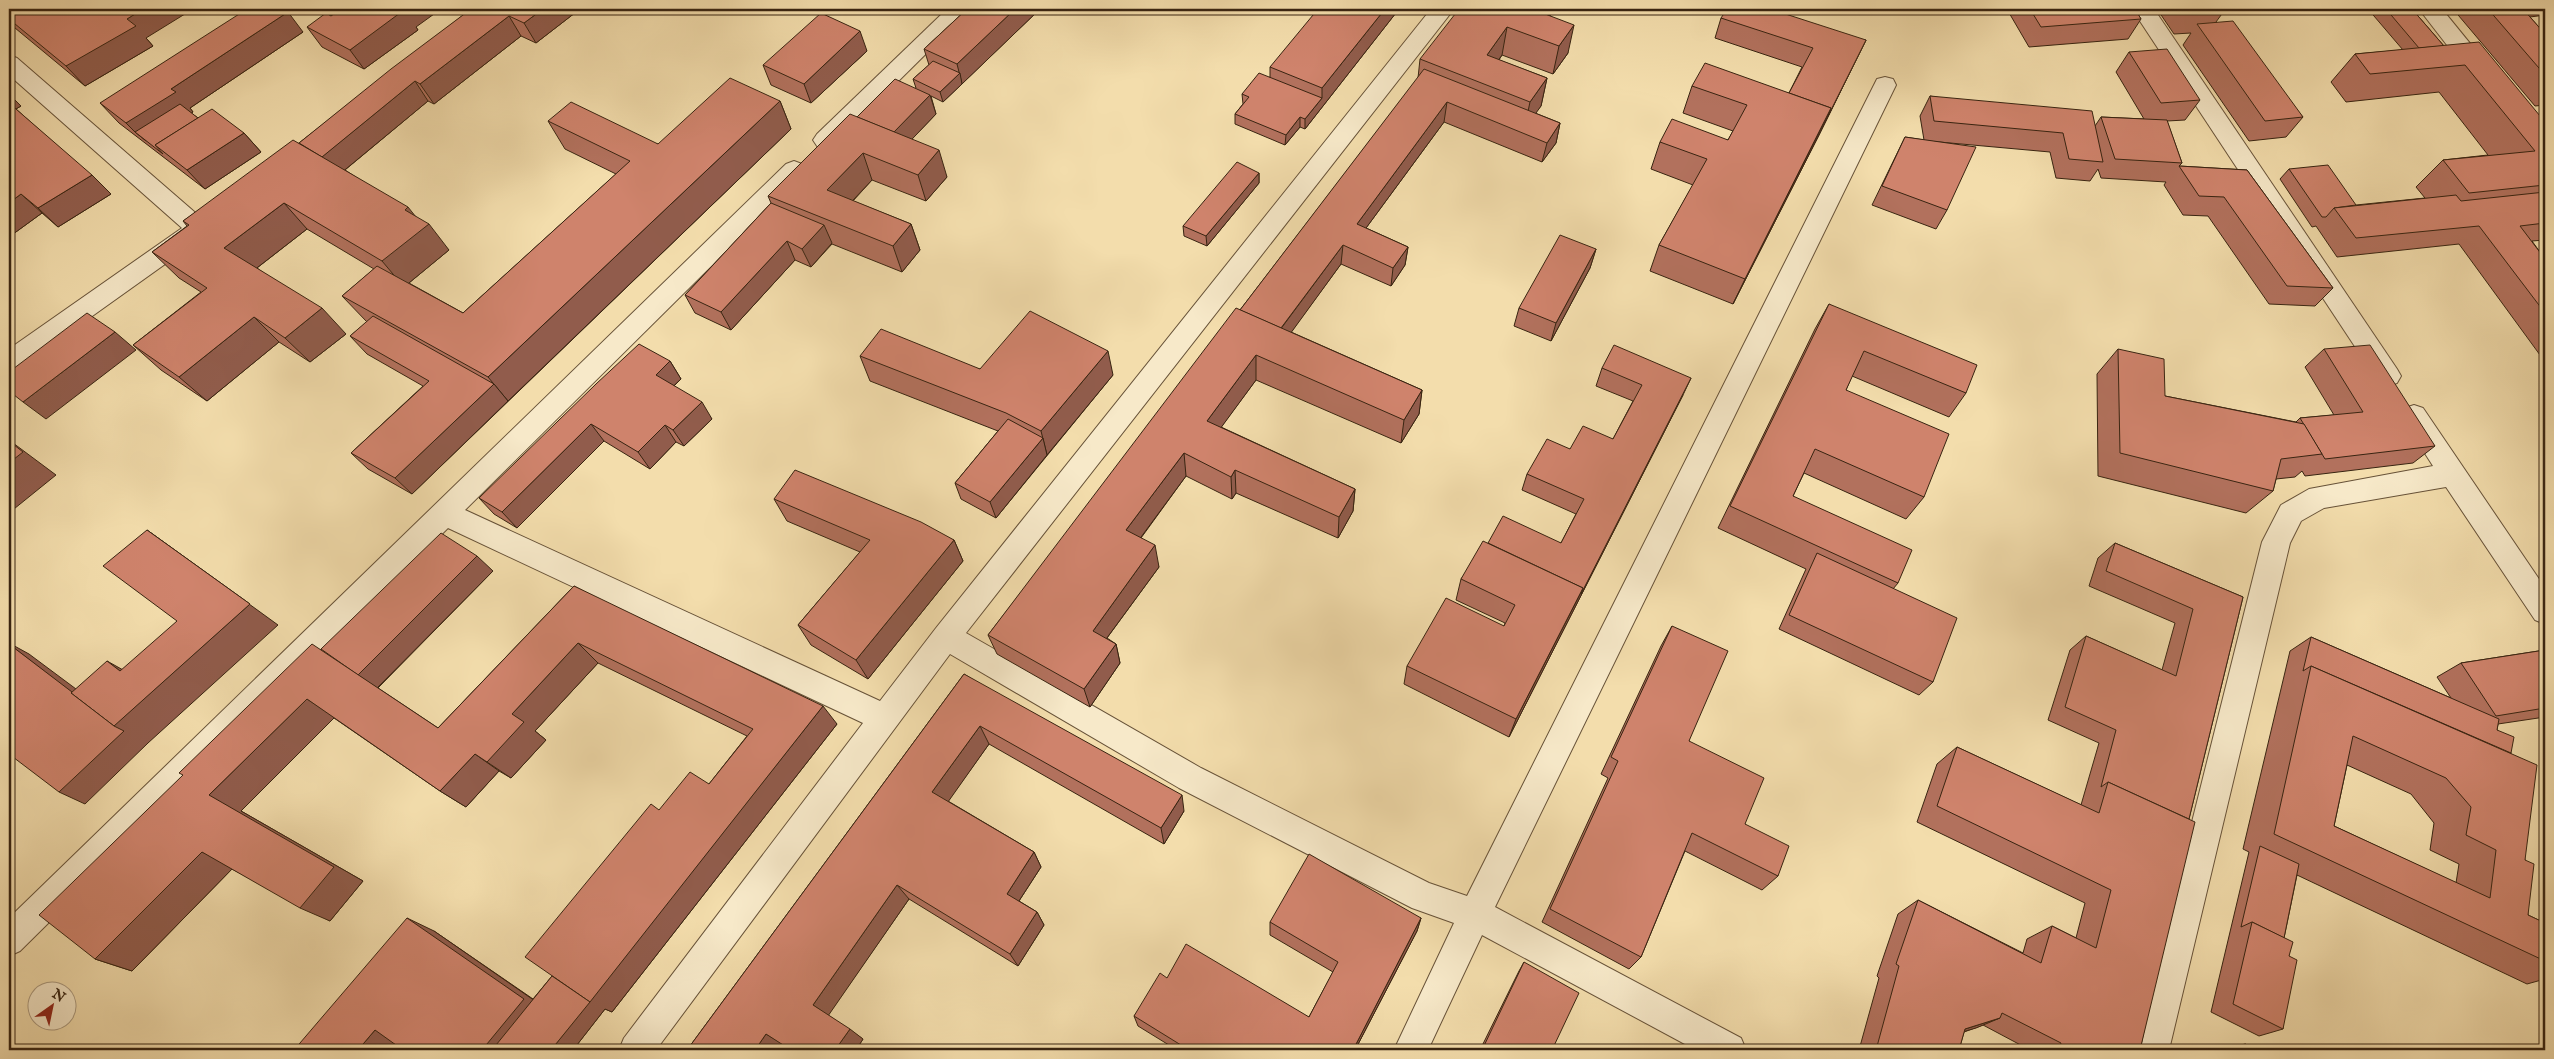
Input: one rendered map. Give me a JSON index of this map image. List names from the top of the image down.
{
  "north": "top right"
}
